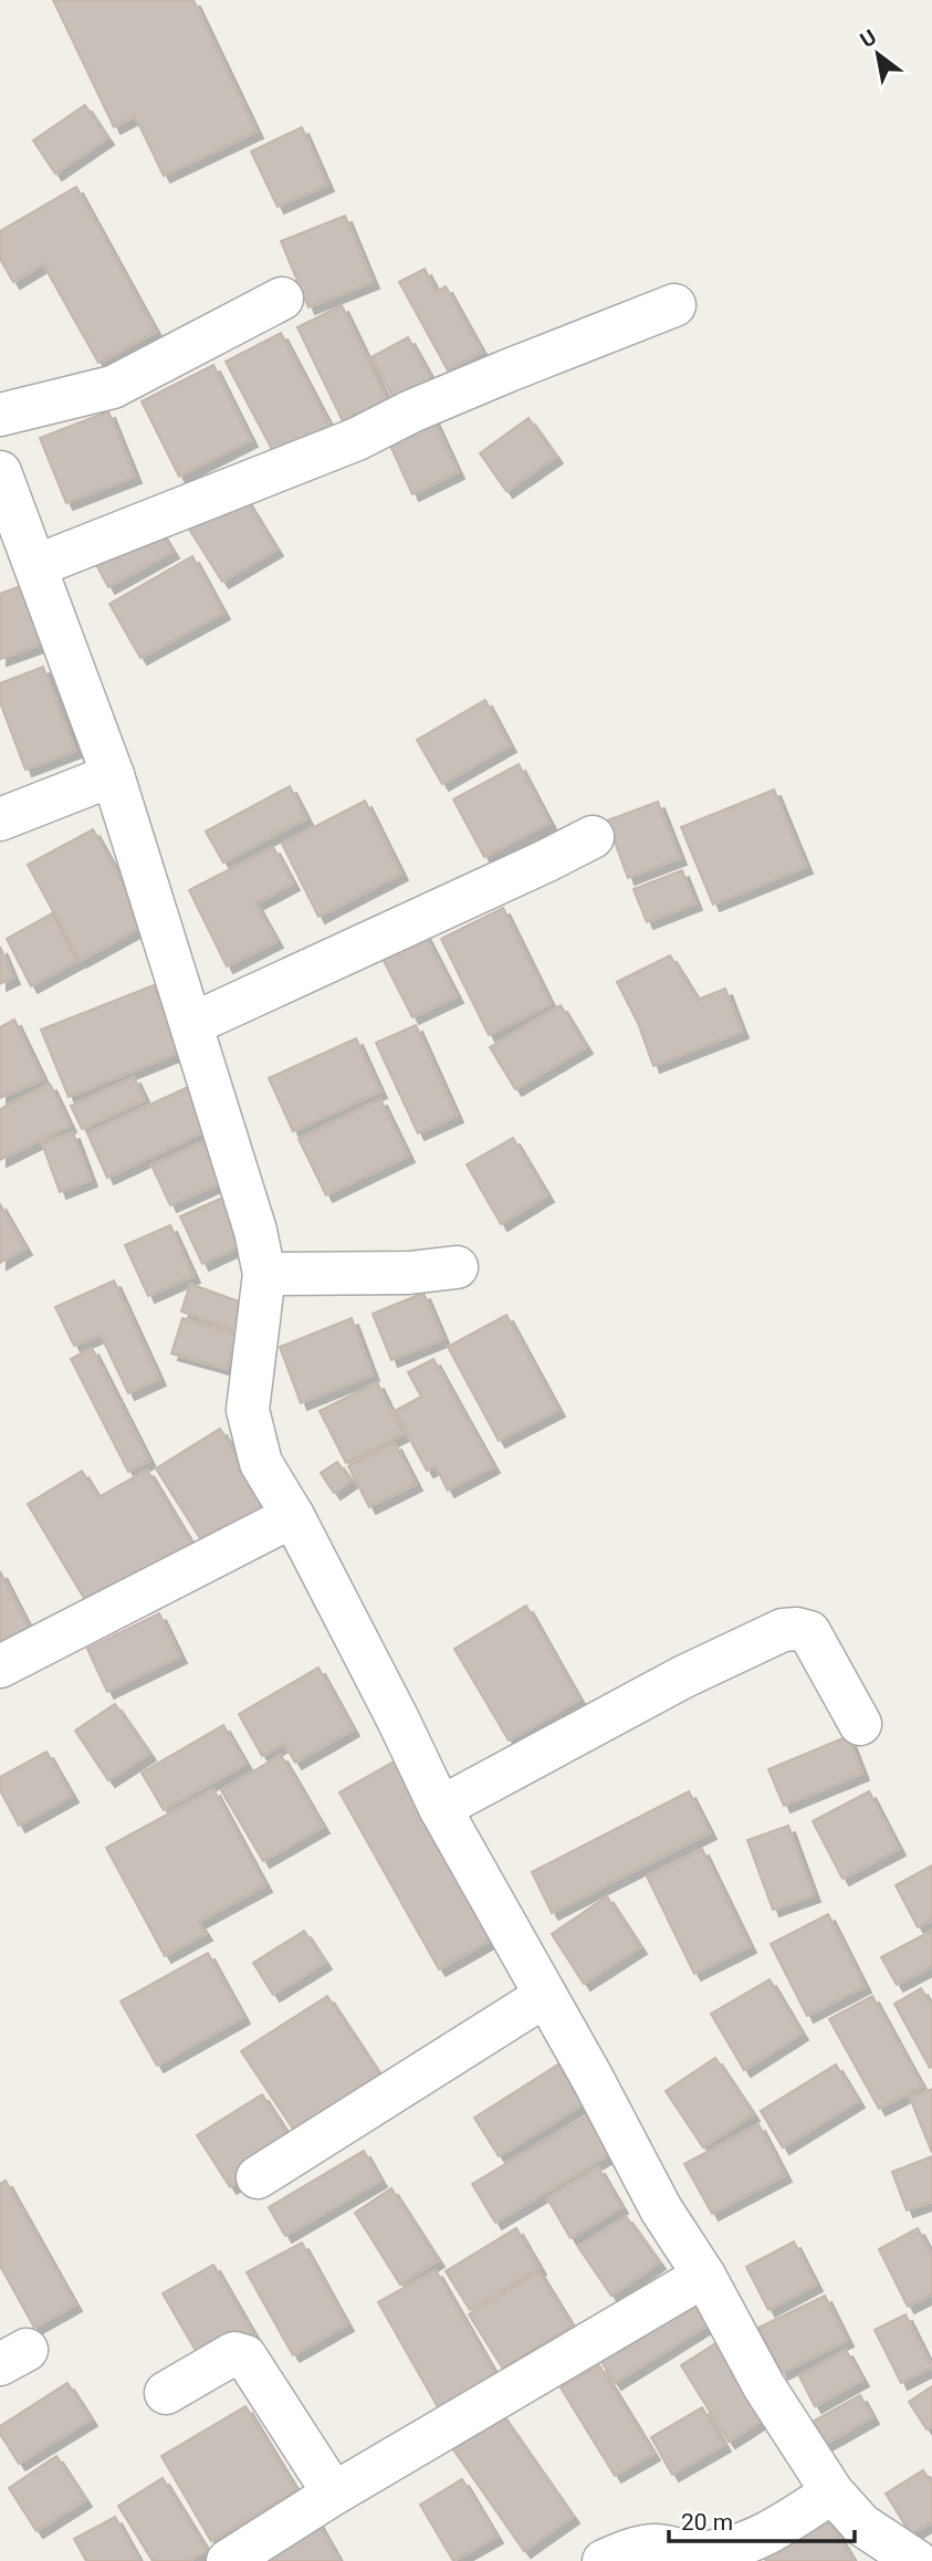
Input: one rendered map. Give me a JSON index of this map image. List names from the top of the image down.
{
  "scale_bar": "20 m",
  "north": "top left"
}
